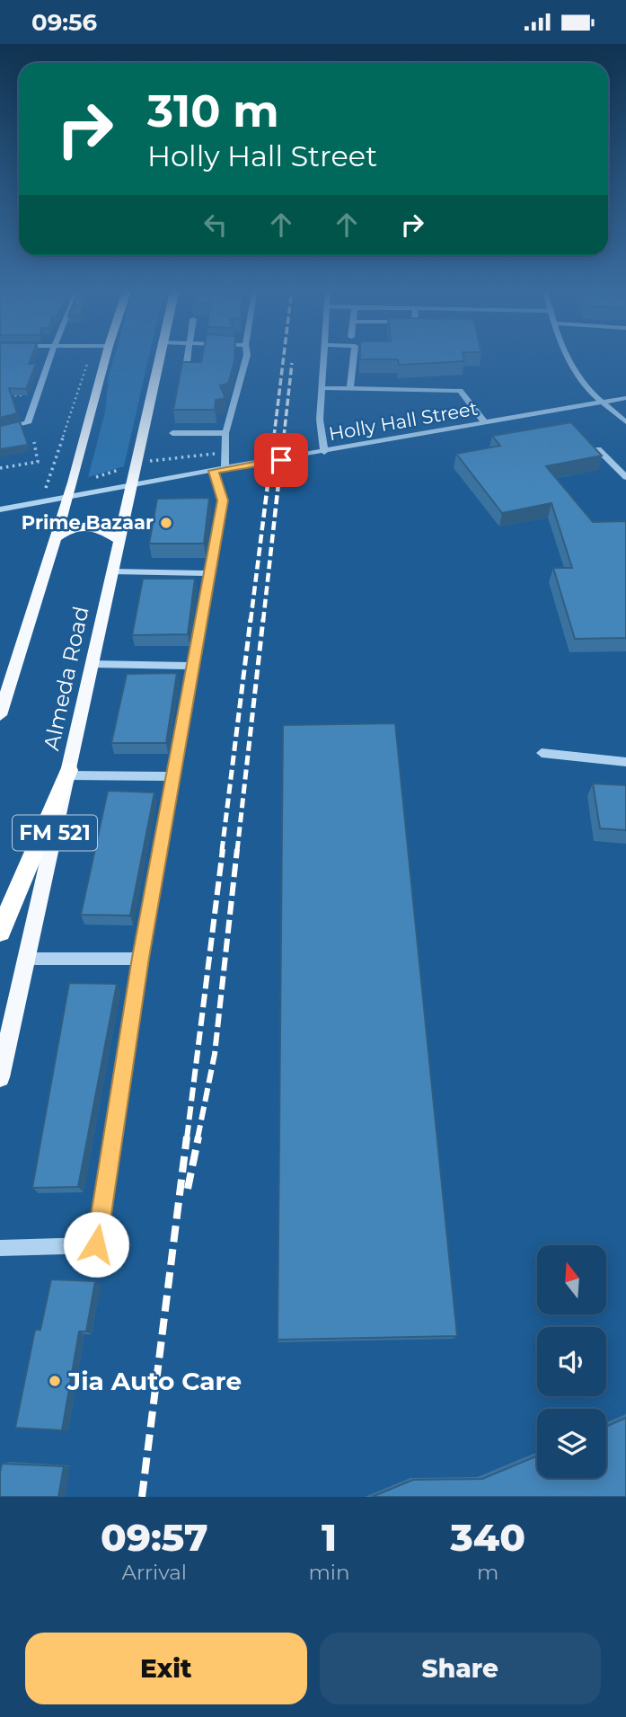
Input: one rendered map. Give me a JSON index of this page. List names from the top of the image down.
{
  "streets": {
    "main road": ["Almeda Road", "FM 521"],
    "street": ["Holly Hall Street"]
  },
  "crossings": [
    ["Holly Hall Street", "Almeda Road"]
  ],
  "places": ["Prime Bazaar", "Jia Auto Care"],
  "north": "top",
  "page": {
    "status": "09:56",
    "turn": ["310 m", "Holly Hall Street"],
    "eta": [
      "09:57",
      "Arrival",
      "1",
      "min",
      "340",
      "m"
    ],
    "buttons": ["Exit", "Share"]
  }
}
